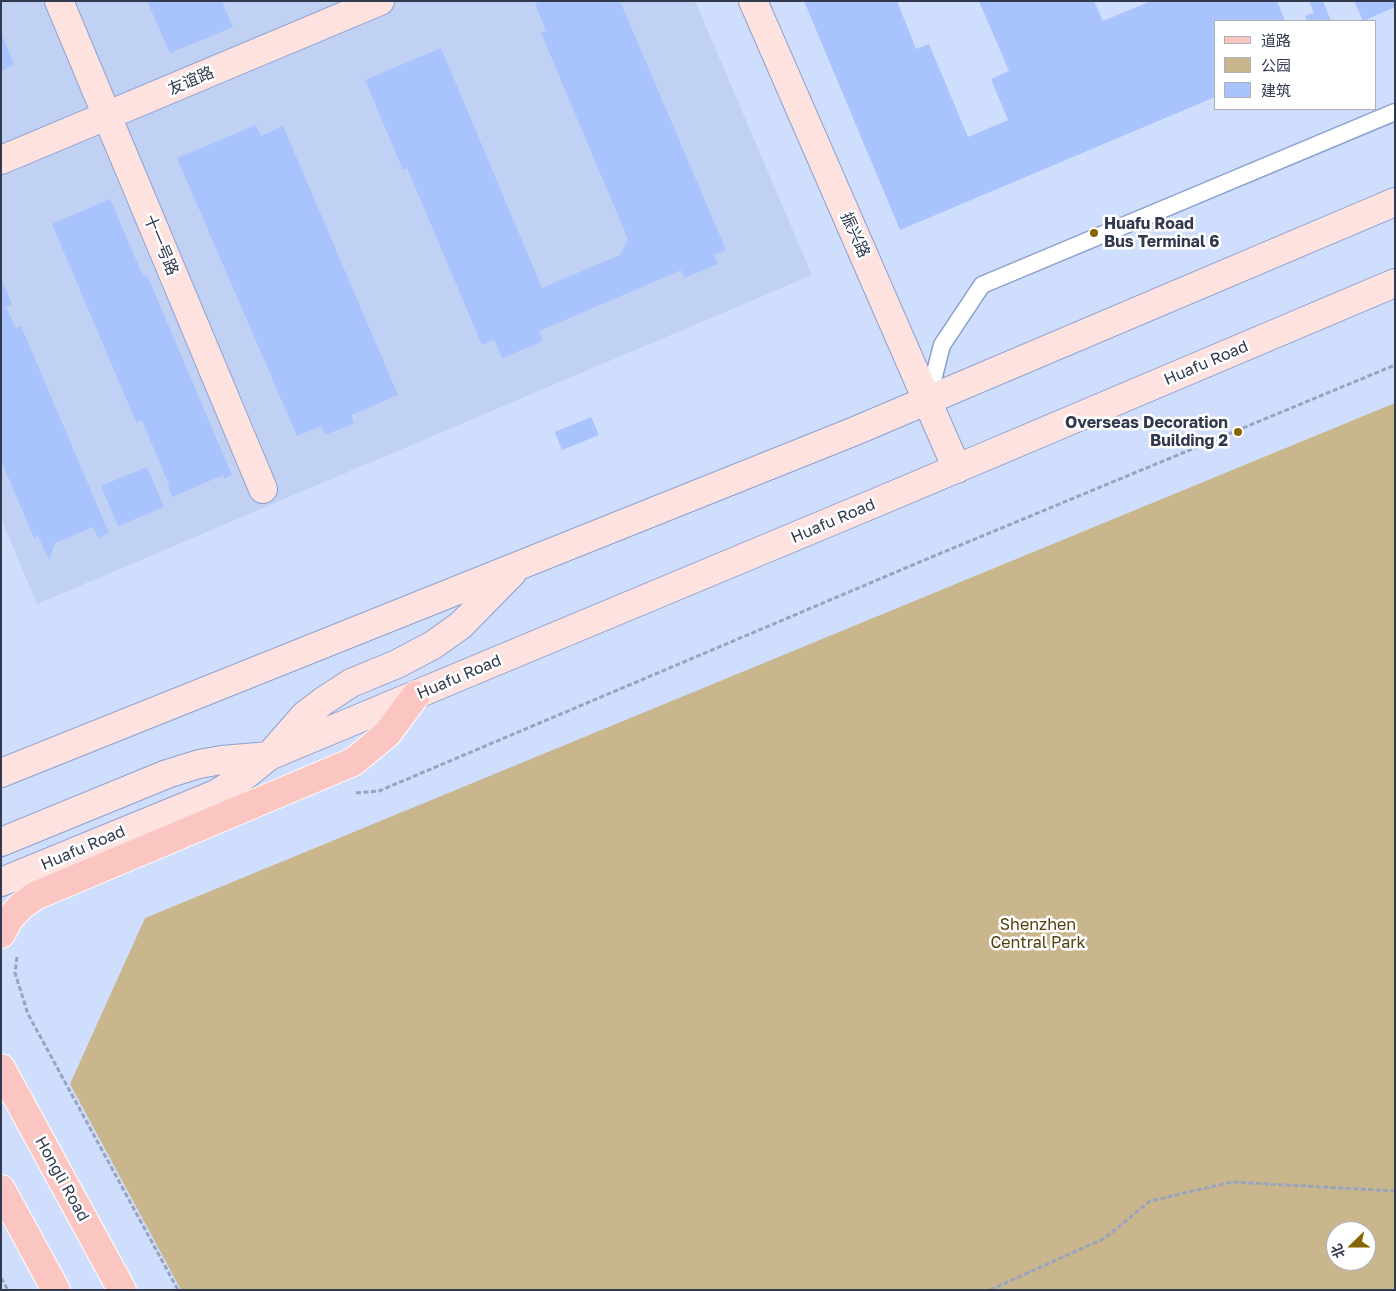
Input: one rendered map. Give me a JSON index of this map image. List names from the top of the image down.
{
  "streets": {
    "main road": [
      "友谊路",
      "振兴路",
      "十一号路",
      "Huafu Road",
      "Hongli Road"
    ]
  },
  "crossings": [
    ["友谊路", "十一号路"],
    ["振兴路", "Huafu Road"]
  ],
  "parks": ["Shenzhen Central Park"],
  "places": ["Huafu Road Bus Terminal 6", "Overseas Decoration Building 2"],
  "legend": ["道路", "公园", "建筑"],
  "north": "left"
}
